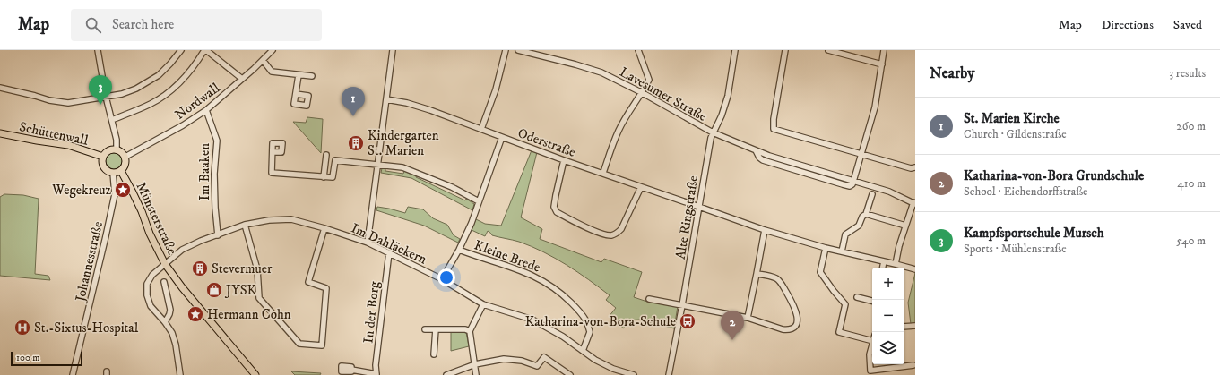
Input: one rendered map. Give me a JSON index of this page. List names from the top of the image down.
{
  "streets": {
    "main road": ["Schüttenwall", "Münsterstraße"],
    "street": [
      "Lavesumer Straße",
      "Nordwall",
      "Oderstraße",
      "Im Baaken",
      "Alte Ringstraße",
      "Im Dahläckern",
      "Kleine Brede",
      "Johannesstraße",
      "In der Borg"
    ]
  },
  "crossings": [
    ["Lavesumer Straße", "Alte Ringstraße"],
    ["Nordwall", "Schüttenwall"],
    ["Nordwall", "Im Baaken"],
    ["Nordwall", "Münsterstraße"],
    ["Nordwall", "Johannesstraße"],
    ["Schüttenwall", "Münsterstraße"],
    ["Schüttenwall", "Johannesstraße"],
    ["Oderstraße", "Alte Ringstraße"],
    ["Im Baaken", "Im Dahläckern"],
    ["Münsterstraße", "Im Dahläckern"],
    ["Münsterstraße", "Johannesstraße"],
    ["Im Dahläckern", "Kleine Brede"],
    ["Im Dahläckern", "In der Borg"]
  ],
  "places": {
    "building": ["Kindergarten St. Marien", "Stevermuer"],
    "place": ["Wegekreuz", "Hermann Cohn"],
    "shop": ["JYSK"],
    "bus stop": ["Katharina-von-Bora-Schule"],
    "hospital": ["St.-Sixtus-Hospital"]
  },
  "scale_bar": "100 m",
  "page": {
    "header": "Map",
    "search": "Search here",
    "nav": ["Map", "Directions", "Saved"],
    "heading": ["Nearby", "3 results"],
    "pins": ["3", "1", "2"],
    "list": [
      {
        "mark": "1",
        "name": "St. Marien Kirche",
        "note": "Church · Gildenstraße",
        "value": "260 m"
      },
      {
        "mark": "2",
        "name": "Katharina-von-Bora Grundschule",
        "note": "School · Eichendorffstraße",
        "value": "410 m"
      },
      {
        "mark": "3",
        "name": "Kampfsportschule Mursch",
        "note": "Sports · Mühlenstraße",
        "value": "540 m"
      }
    ],
    "map_buttons": ["+", "−"],
    "scale": "100 m"
  }
}
